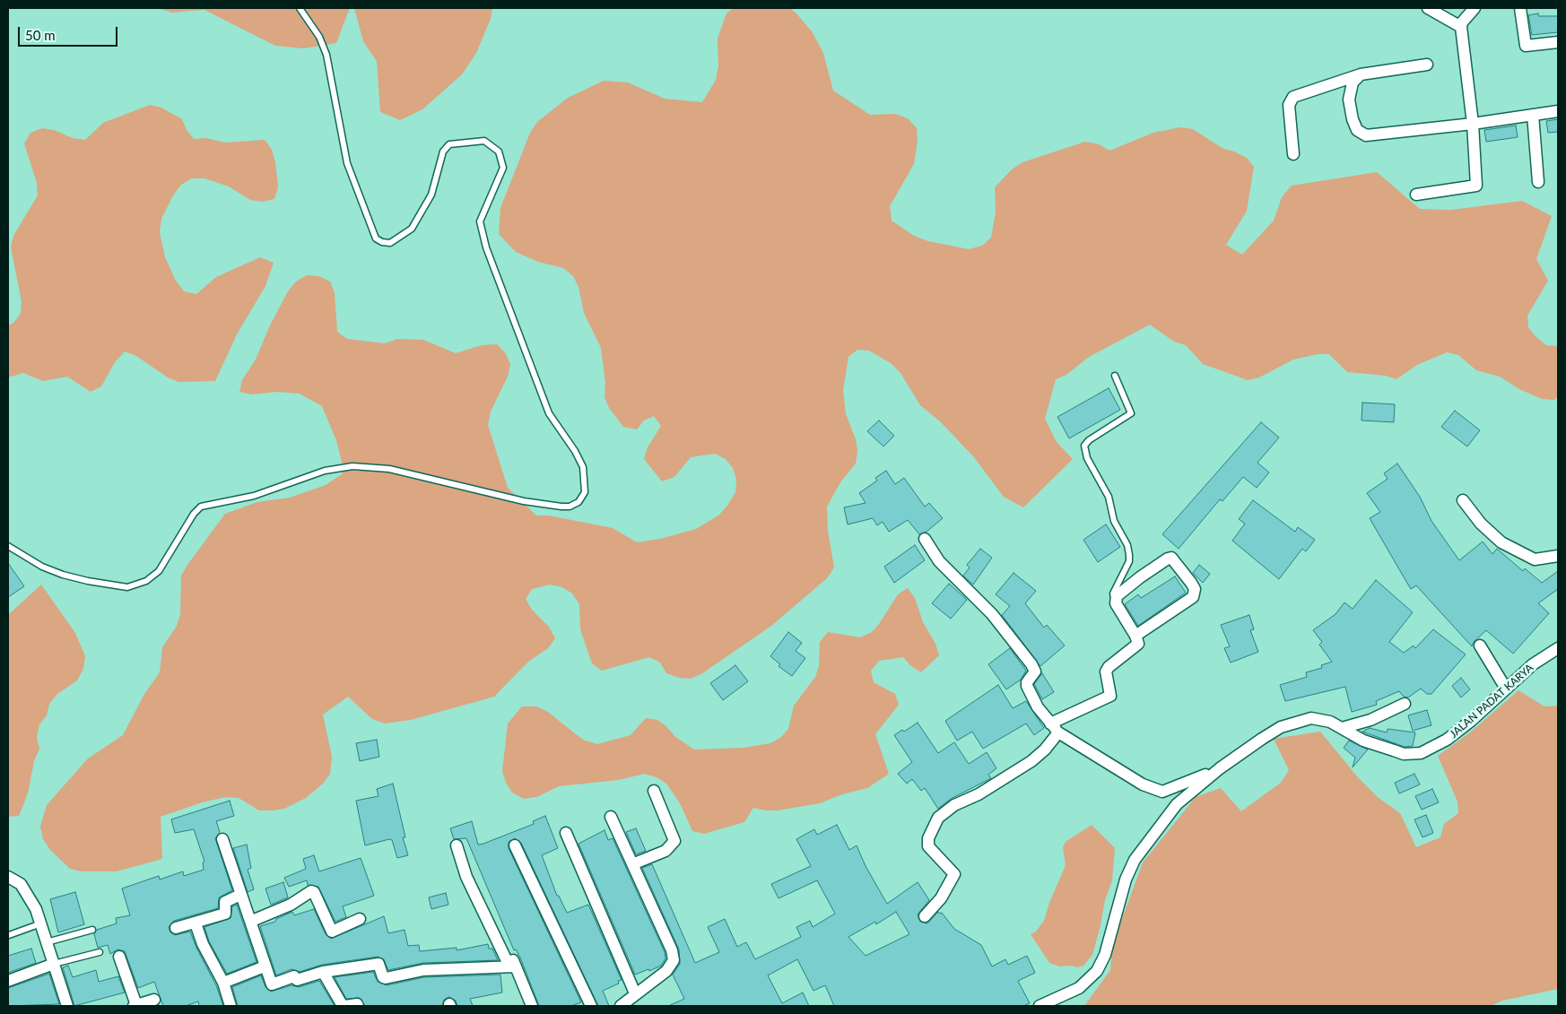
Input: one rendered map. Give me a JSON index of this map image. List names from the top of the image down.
{
  "streets": {
    "street": ["JALAN PADAT KARYA"]
  },
  "scale_bar": "50 m"
}
